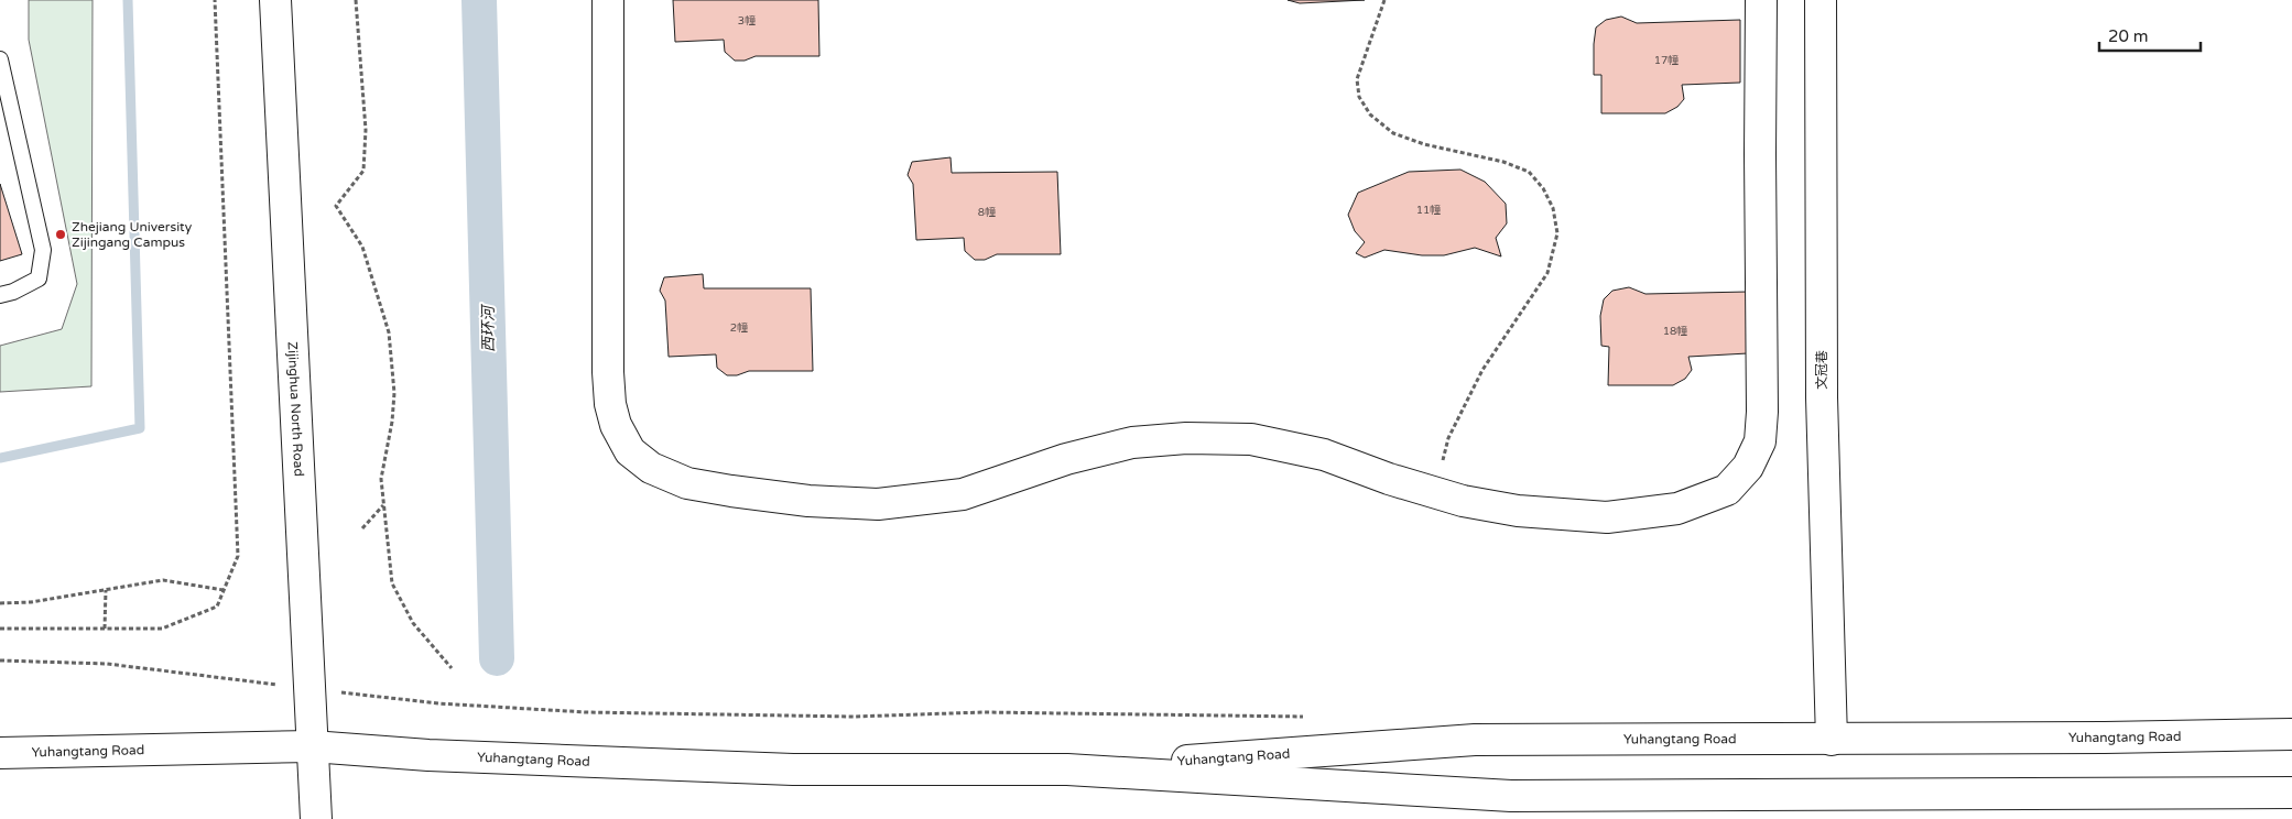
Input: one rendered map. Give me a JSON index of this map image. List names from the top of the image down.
{
  "streets": {
    "main road": ["文冠巷", "Zijinghua North Road", "Yuhangtang Road"]
  },
  "crossings": [
    ["文冠巷", "Yuhangtang Road"],
    ["Zijinghua North Road", "Yuhangtang Road"]
  ],
  "water": ["西环河"],
  "places": ["Zhejiang University Zijingang Campus"],
  "house_numbers": [
    "3幢",
    "17幢",
    "11幢",
    "8幢",
    "2幢",
    "18幢"
  ],
  "scale_bar": "20 m"
}
